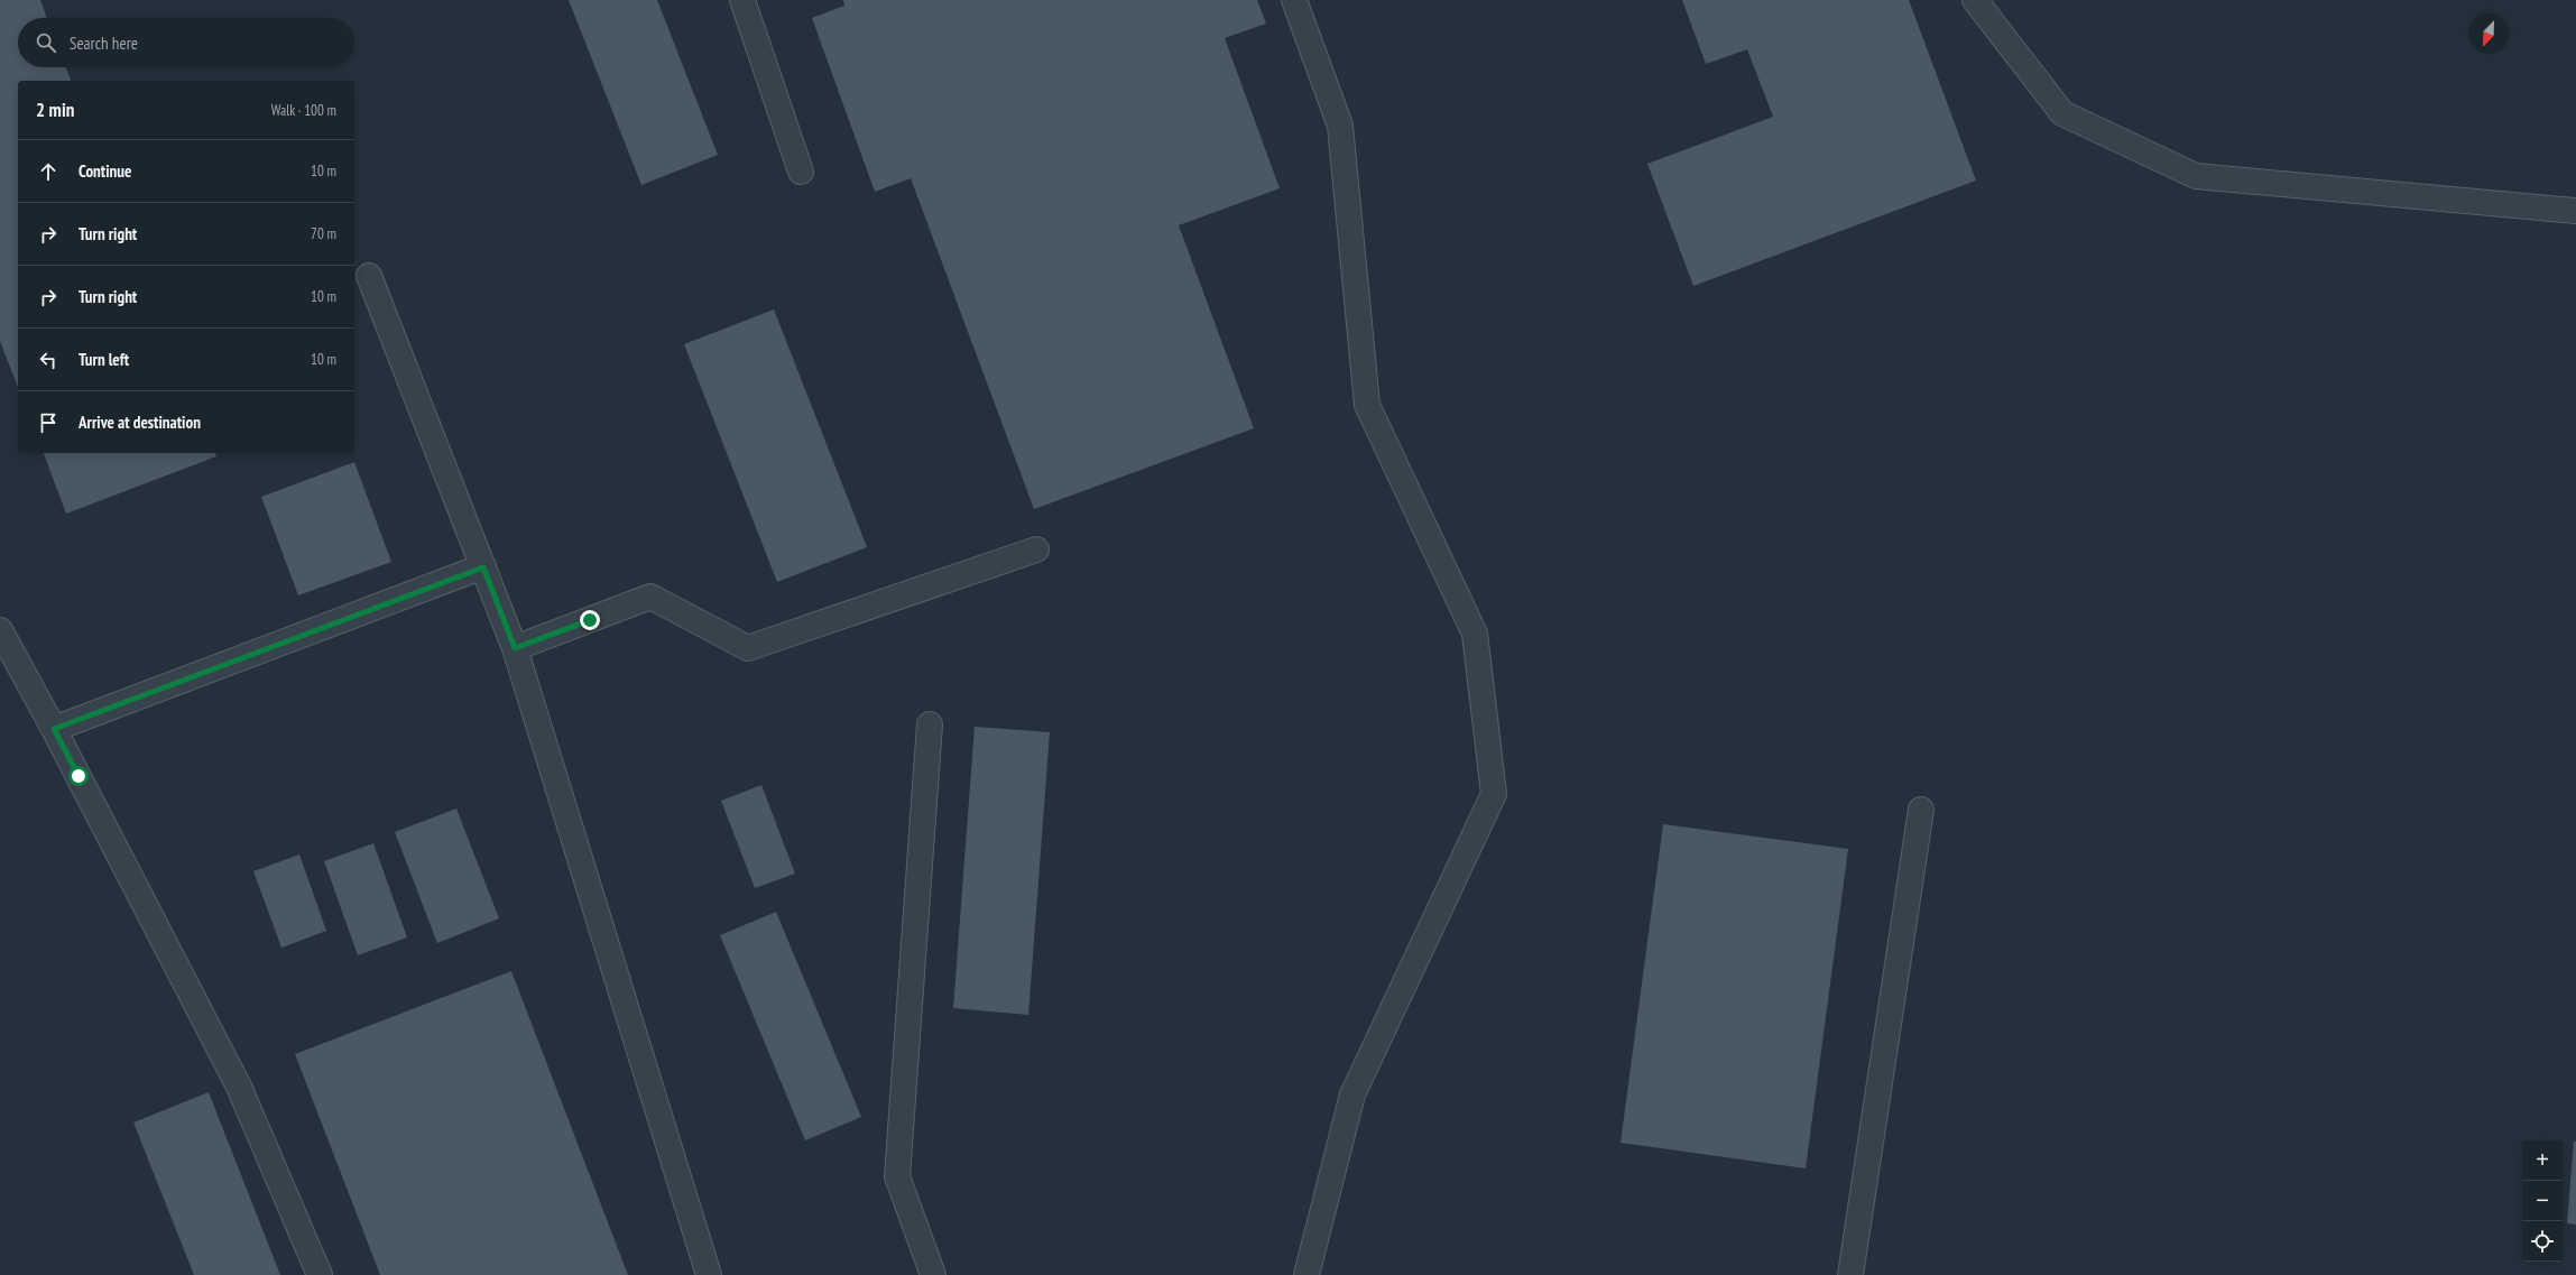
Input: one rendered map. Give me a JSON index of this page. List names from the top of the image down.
{
  "north": "bottom left",
  "page": {
    "search": "Search here",
    "heading": ["2 min", "Walk · 100 m"],
    "list": [
      ["Continue", "10 m"],
      ["Turn right", "70 m"],
      ["Turn right", "10 m"],
      ["Turn left", "10 m"],
      "Arrive at destination"
    ],
    "map_buttons": ["+", "−"]
  }
}
